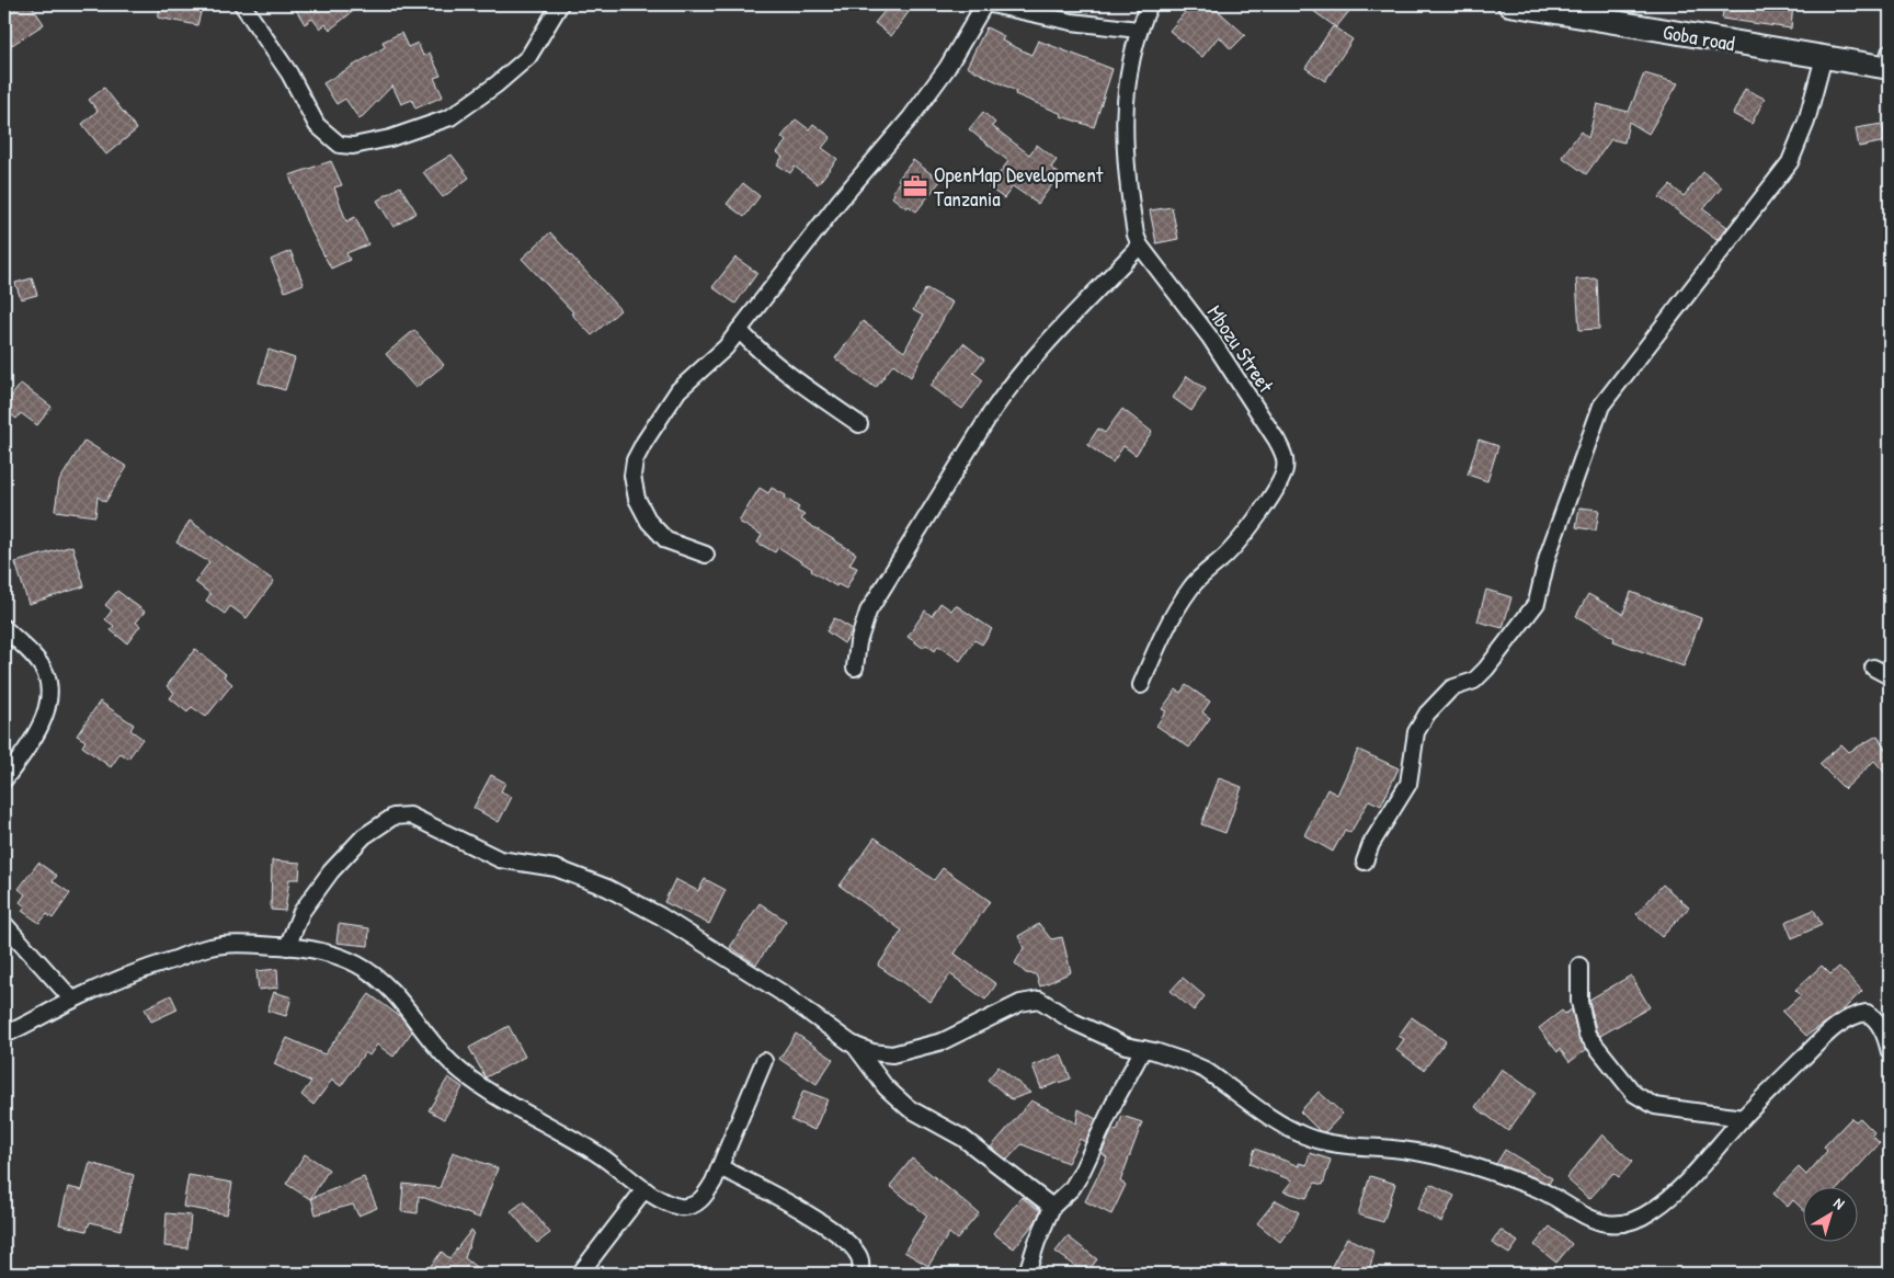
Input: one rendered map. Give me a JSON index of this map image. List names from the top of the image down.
{
  "streets": {
    "street": ["Goba road", "Mbozu Street"]
  },
  "places": {
    "office": ["OpenMap Development Tanzania"]
  },
  "north": "top right"
}
